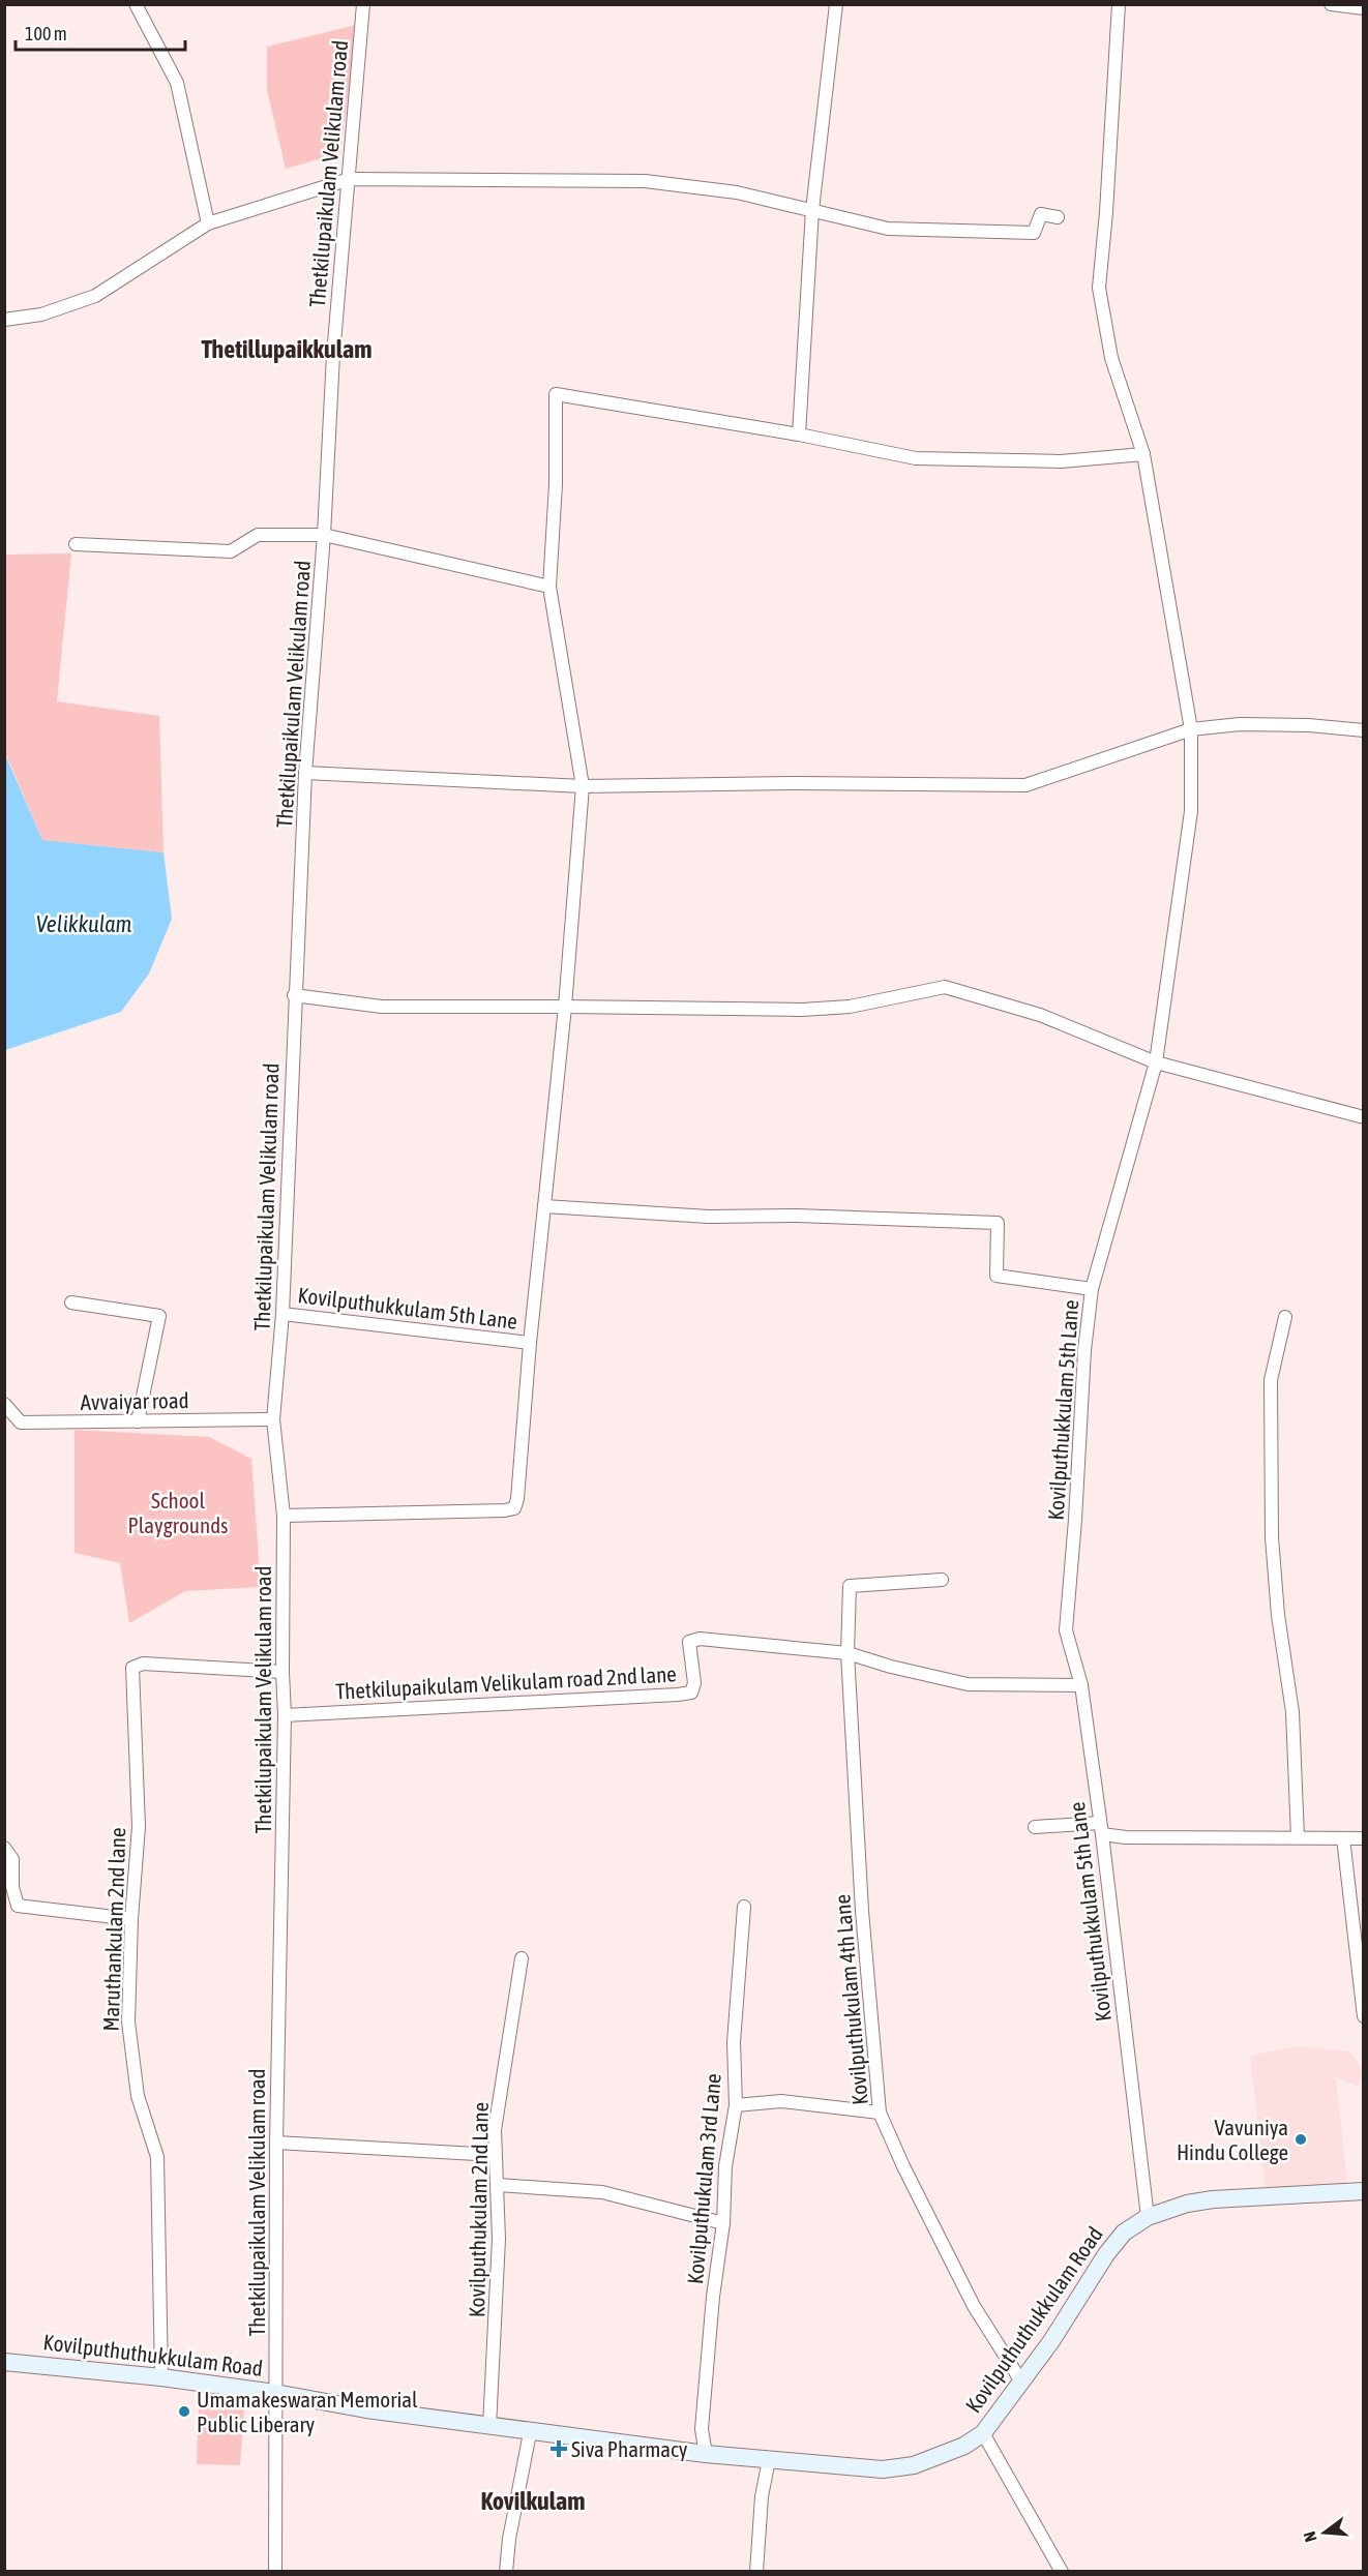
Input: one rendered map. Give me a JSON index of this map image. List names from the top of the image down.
{
  "streets": {
    "street": [
      "Thetkilupaikulam Velikulam road",
      "Kovilputhukkulam 5th Lane",
      "Avvaiyar road",
      "Thetkilupaikulam Velikulam road 2nd lane",
      "Maruthankulam 2nd lane",
      "Kovilputhukulam 4th Lane",
      "Kovilputhukulam 3rd Lane",
      "Kovilputhukulam 2nd Lane",
      "Kovilputhuthukkulam Road"
    ]
  },
  "crossings": [
    ["Thetkilupaikulam Velikulam road", "Kovilputhukkulam 5th Lane"],
    ["Thetkilupaikulam Velikulam road", "Avvaiyar road"],
    ["Thetkilupaikulam Velikulam road", "Thetkilupaikulam Velikulam road 2nd lane"],
    ["Thetkilupaikulam Velikulam road", "Maruthankulam 2nd lane"],
    ["Thetkilupaikulam Velikulam road", "Kovilputhuthukkulam Road"],
    ["Kovilputhukkulam 5th Lane", "Thetkilupaikulam Velikulam road 2nd lane"],
    ["Kovilputhukkulam 5th Lane", "Kovilputhuthukkulam Road"],
    ["Thetkilupaikulam Velikulam road 2nd lane", "Kovilputhukulam 4th Lane"],
    ["Maruthankulam 2nd lane", "Kovilputhuthukkulam Road"],
    ["Kovilputhukulam 4th Lane", "Kovilputhuthukkulam Road"],
    ["Kovilputhukulam 3rd Lane", "Kovilputhuthukkulam Road"],
    ["Kovilputhukulam 2nd Lane", "Kovilputhuthukkulam Road"]
  ],
  "districts": ["Thetillupaikkulam", "Kovilkulam"],
  "water": ["Velikkulam"],
  "parks": ["School Playgrounds"],
  "places": {
    "other": ["Vavuniya Hindu College", "Umamakeswaran Memorial Public Liberary"],
    "health": ["Siva Pharmacy"]
  },
  "scale_bar": "100 m",
  "north": "left"
}
